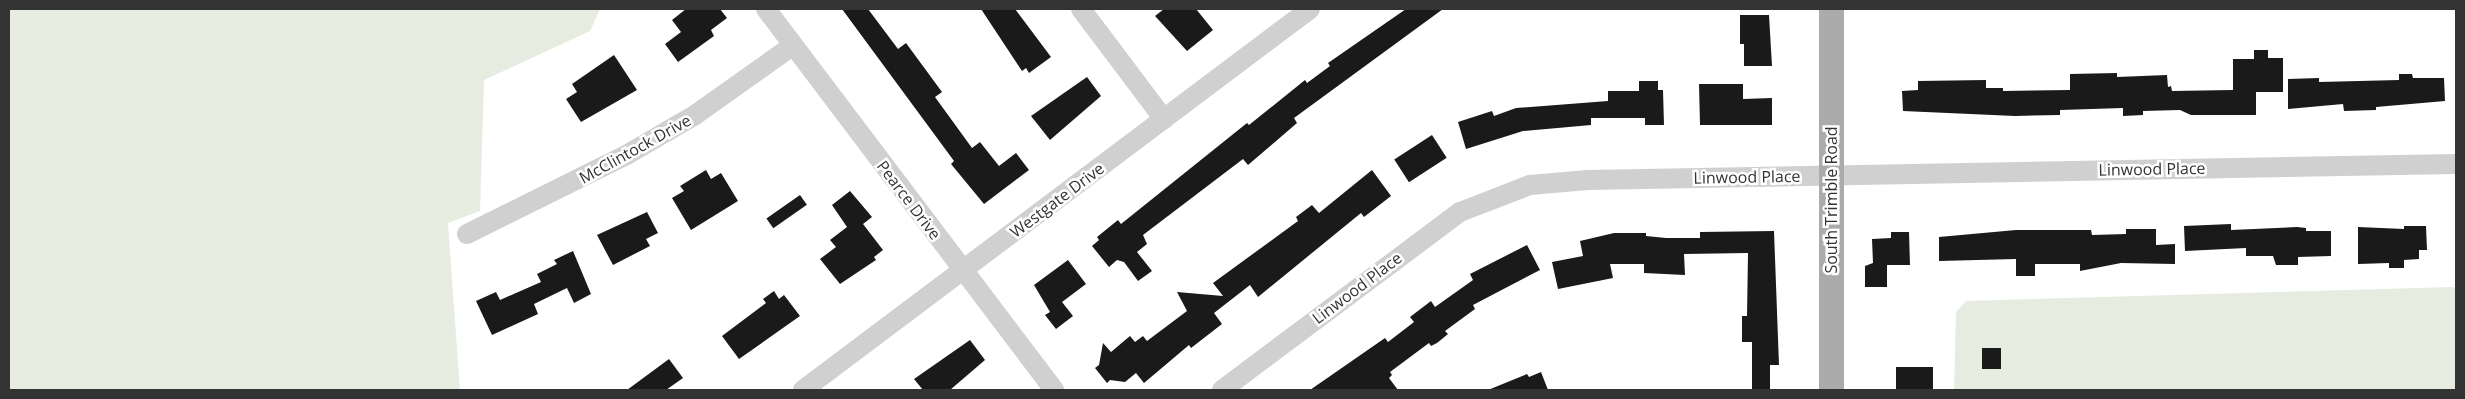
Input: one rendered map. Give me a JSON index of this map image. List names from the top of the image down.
{
  "streets": {
    "main road": ["South Trimble Road"],
    "street": [
      "McClintock Drive",
      "Linwood Place",
      "Pearce Drive",
      "Westgate Drive"
    ]
  },
  "crossings": [
    ["McClintock Drive", "Pearce Drive"],
    ["Linwood Place", "South Trimble Road"],
    ["Pearce Drive", "Westgate Drive"]
  ]
}
